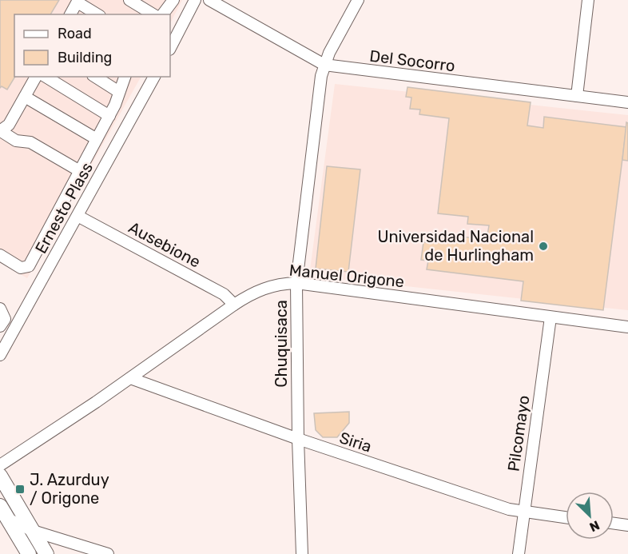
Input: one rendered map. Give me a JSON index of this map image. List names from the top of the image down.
{
  "streets": {
    "street": [
      "Del Socorro",
      "Ernesto Plass",
      "Ausebione",
      "Manuel Origone",
      "Chuquisaca",
      "Pilcomayo",
      "Siria"
    ]
  },
  "crossings": [
    ["Del Socorro", "Chuquisaca"],
    ["Ernesto Plass", "Ausebione"],
    ["Ausebione", "Manuel Origone"],
    ["Manuel Origone", "Chuquisaca"],
    ["Manuel Origone", "Pilcomayo"],
    ["Manuel Origone", "Siria"],
    ["Chuquisaca", "Siria"],
    ["Pilcomayo", "Siria"]
  ],
  "places": {
    "other": ["Universidad Nacional de Hurlingham"],
    "transit": ["J. Azurduy / Origone"]
  },
  "legend": ["Road", "Building"],
  "north": "bottom right"
}
